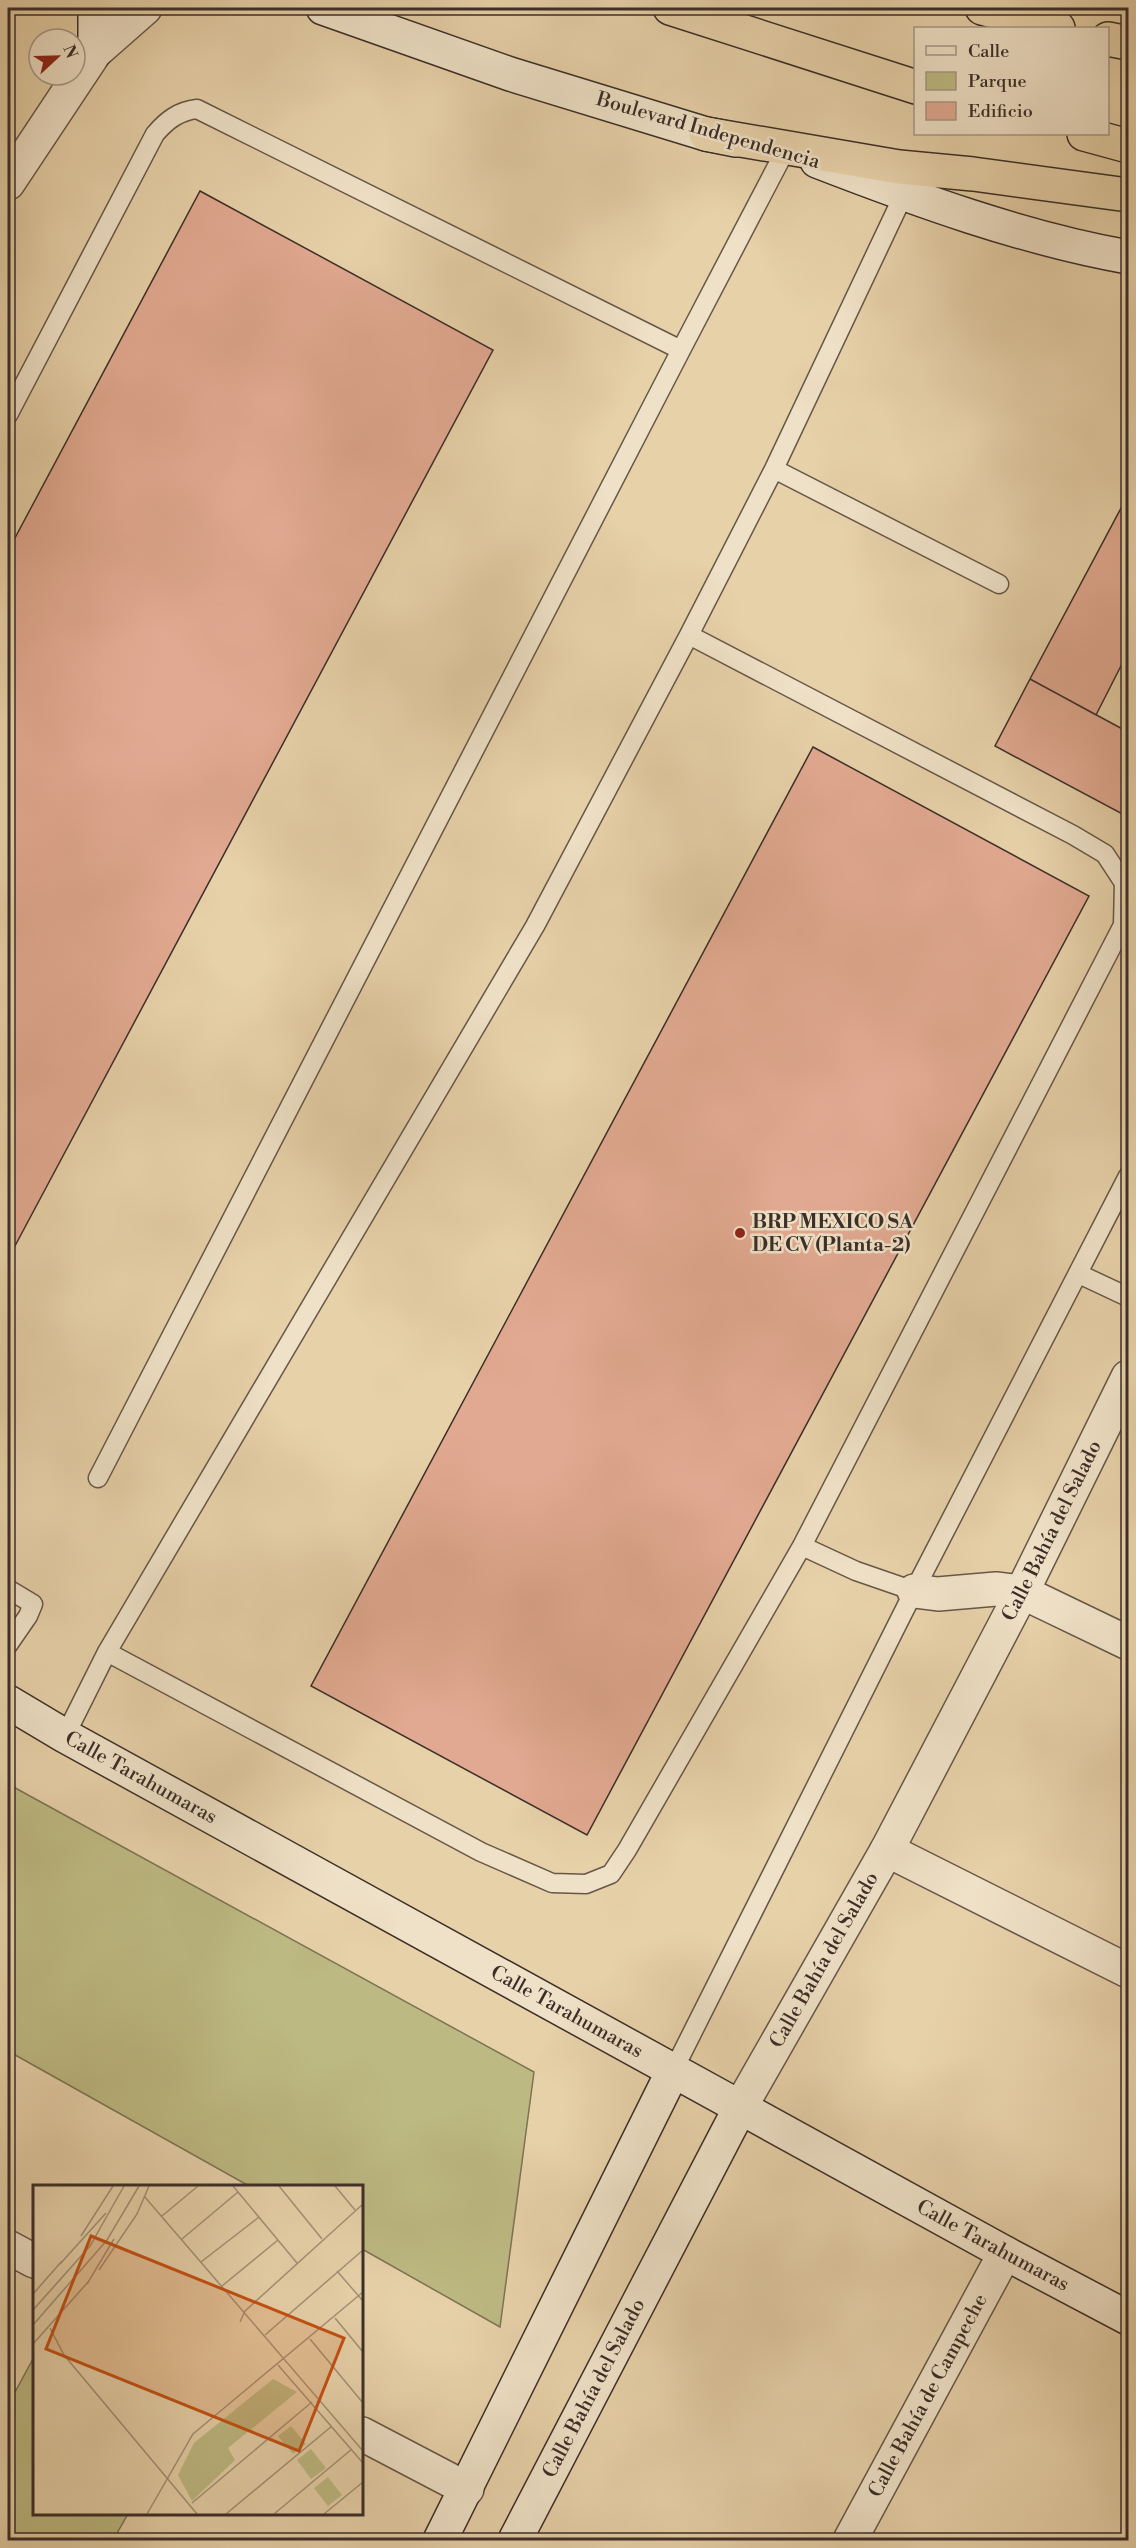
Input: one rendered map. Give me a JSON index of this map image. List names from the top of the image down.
{
  "streets": {
    "street": [
      "Boulevard Independencia",
      "Calle Bahía del Salado",
      "Calle Tarahumaras",
      "Calle Bahía de Campeche"
    ]
  },
  "crossings": [
    ["Calle Bahía del Salado", "Calle Tarahumaras"],
    ["Calle Tarahumaras", "Calle Bahía de Campeche"]
  ],
  "places": ["BRP MEXICO SA DE CV (Planta-2)"],
  "legend": ["Calle", "Parque", "Edificio"],
  "north": "right"
}
